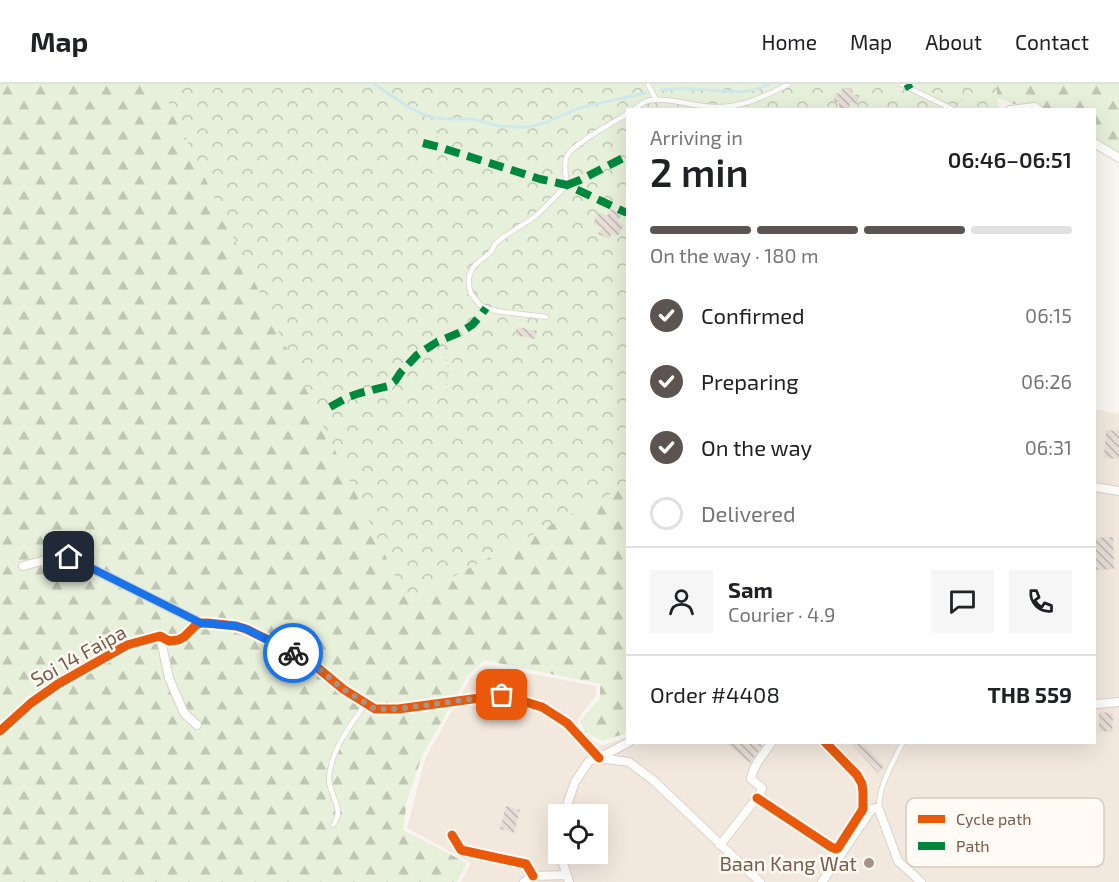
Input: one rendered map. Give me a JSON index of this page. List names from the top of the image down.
{
  "streets": {
    "street": ["Soi 14 Faipa"]
  },
  "places": ["Baan Kang Wat"],
  "legend": ["Cycle path", "Path"],
  "page": {
    "header": "Map",
    "nav": [
      "Home",
      "Map",
      "About",
      "Contact"
    ],
    "heading": ["2 min", "Arriving in", "06:46–06:51"],
    "panel": [
      "Sam",
      "Courier · 4.9",
      "Order #4408",
      "THB 559"
    ],
    "bar": "On the way · 180 m",
    "list": [
      ["Confirmed", "06:15"],
      ["Preparing", "06:26"],
      ["On the way", "06:31"],
      "Delivered"
    ]
  }
}
